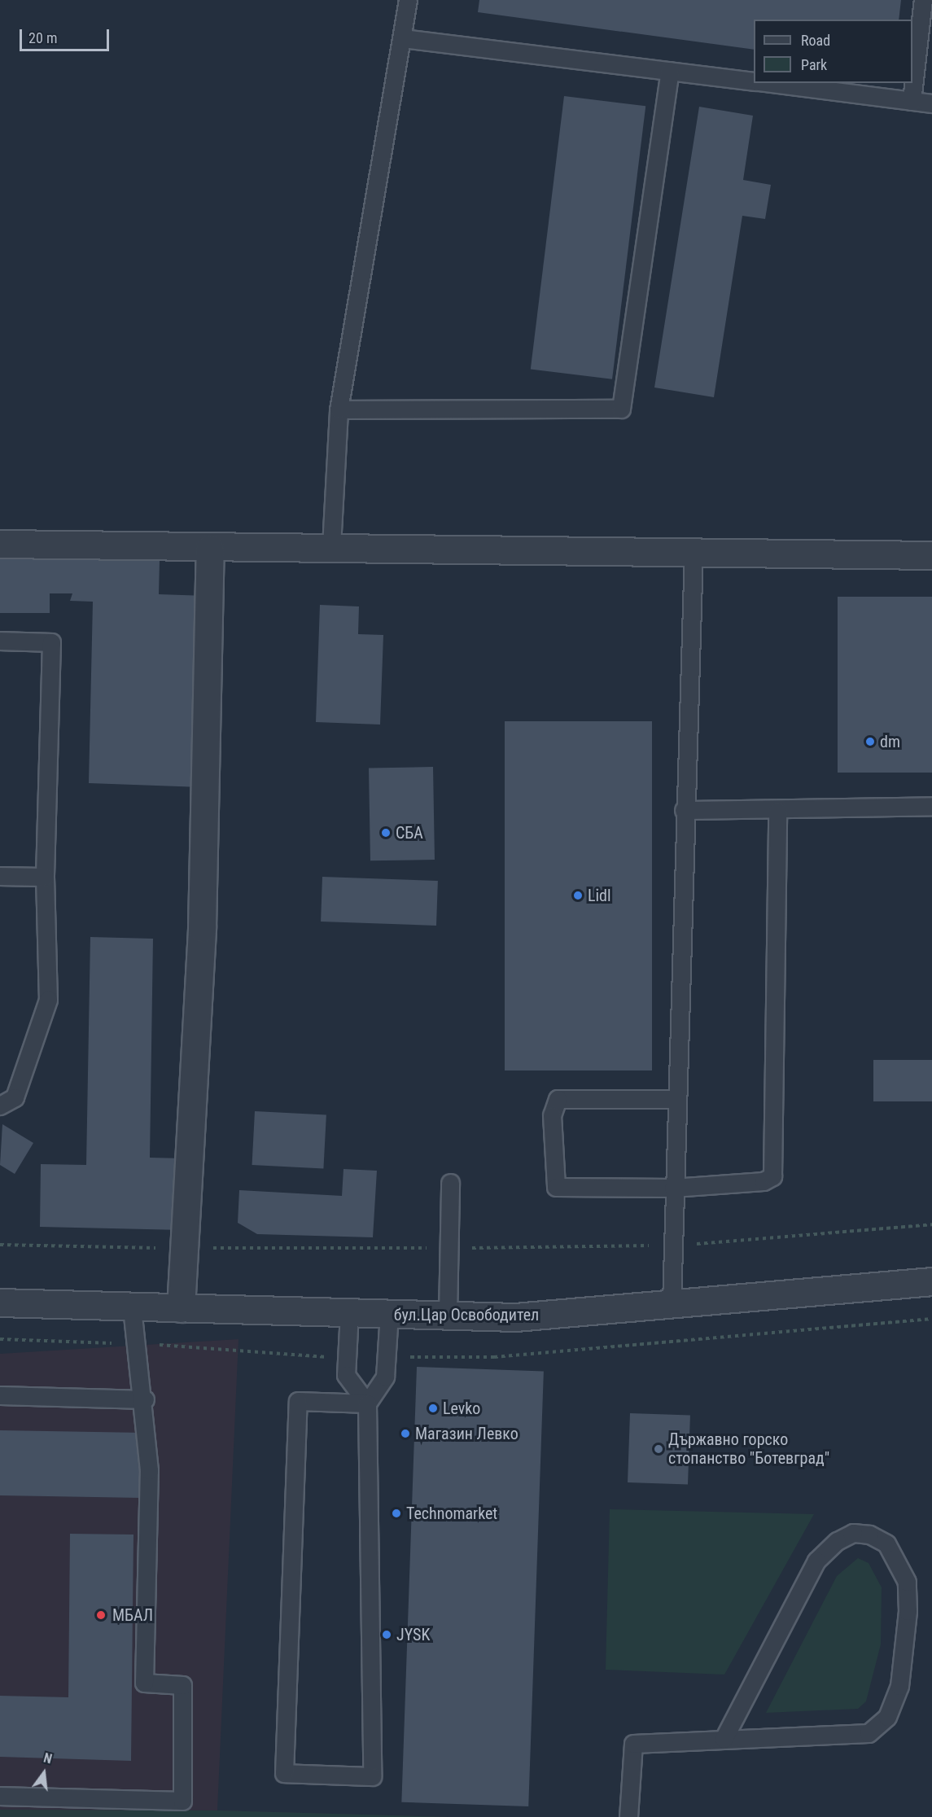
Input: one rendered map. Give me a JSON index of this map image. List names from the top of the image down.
{
  "streets": {
    "street": ["бул.Цар Освободител"]
  },
  "places": [
    "dm",
    "СБА",
    "Lidl",
    "Levko",
    "Магазин Левко",
    "Държавно горско стопанство \"Ботевград\"",
    "Technomarket",
    "МБАЛ",
    "JYSK"
  ],
  "legend": ["Road", "Park"],
  "scale_bar": "20 m",
  "north": "top"
}
